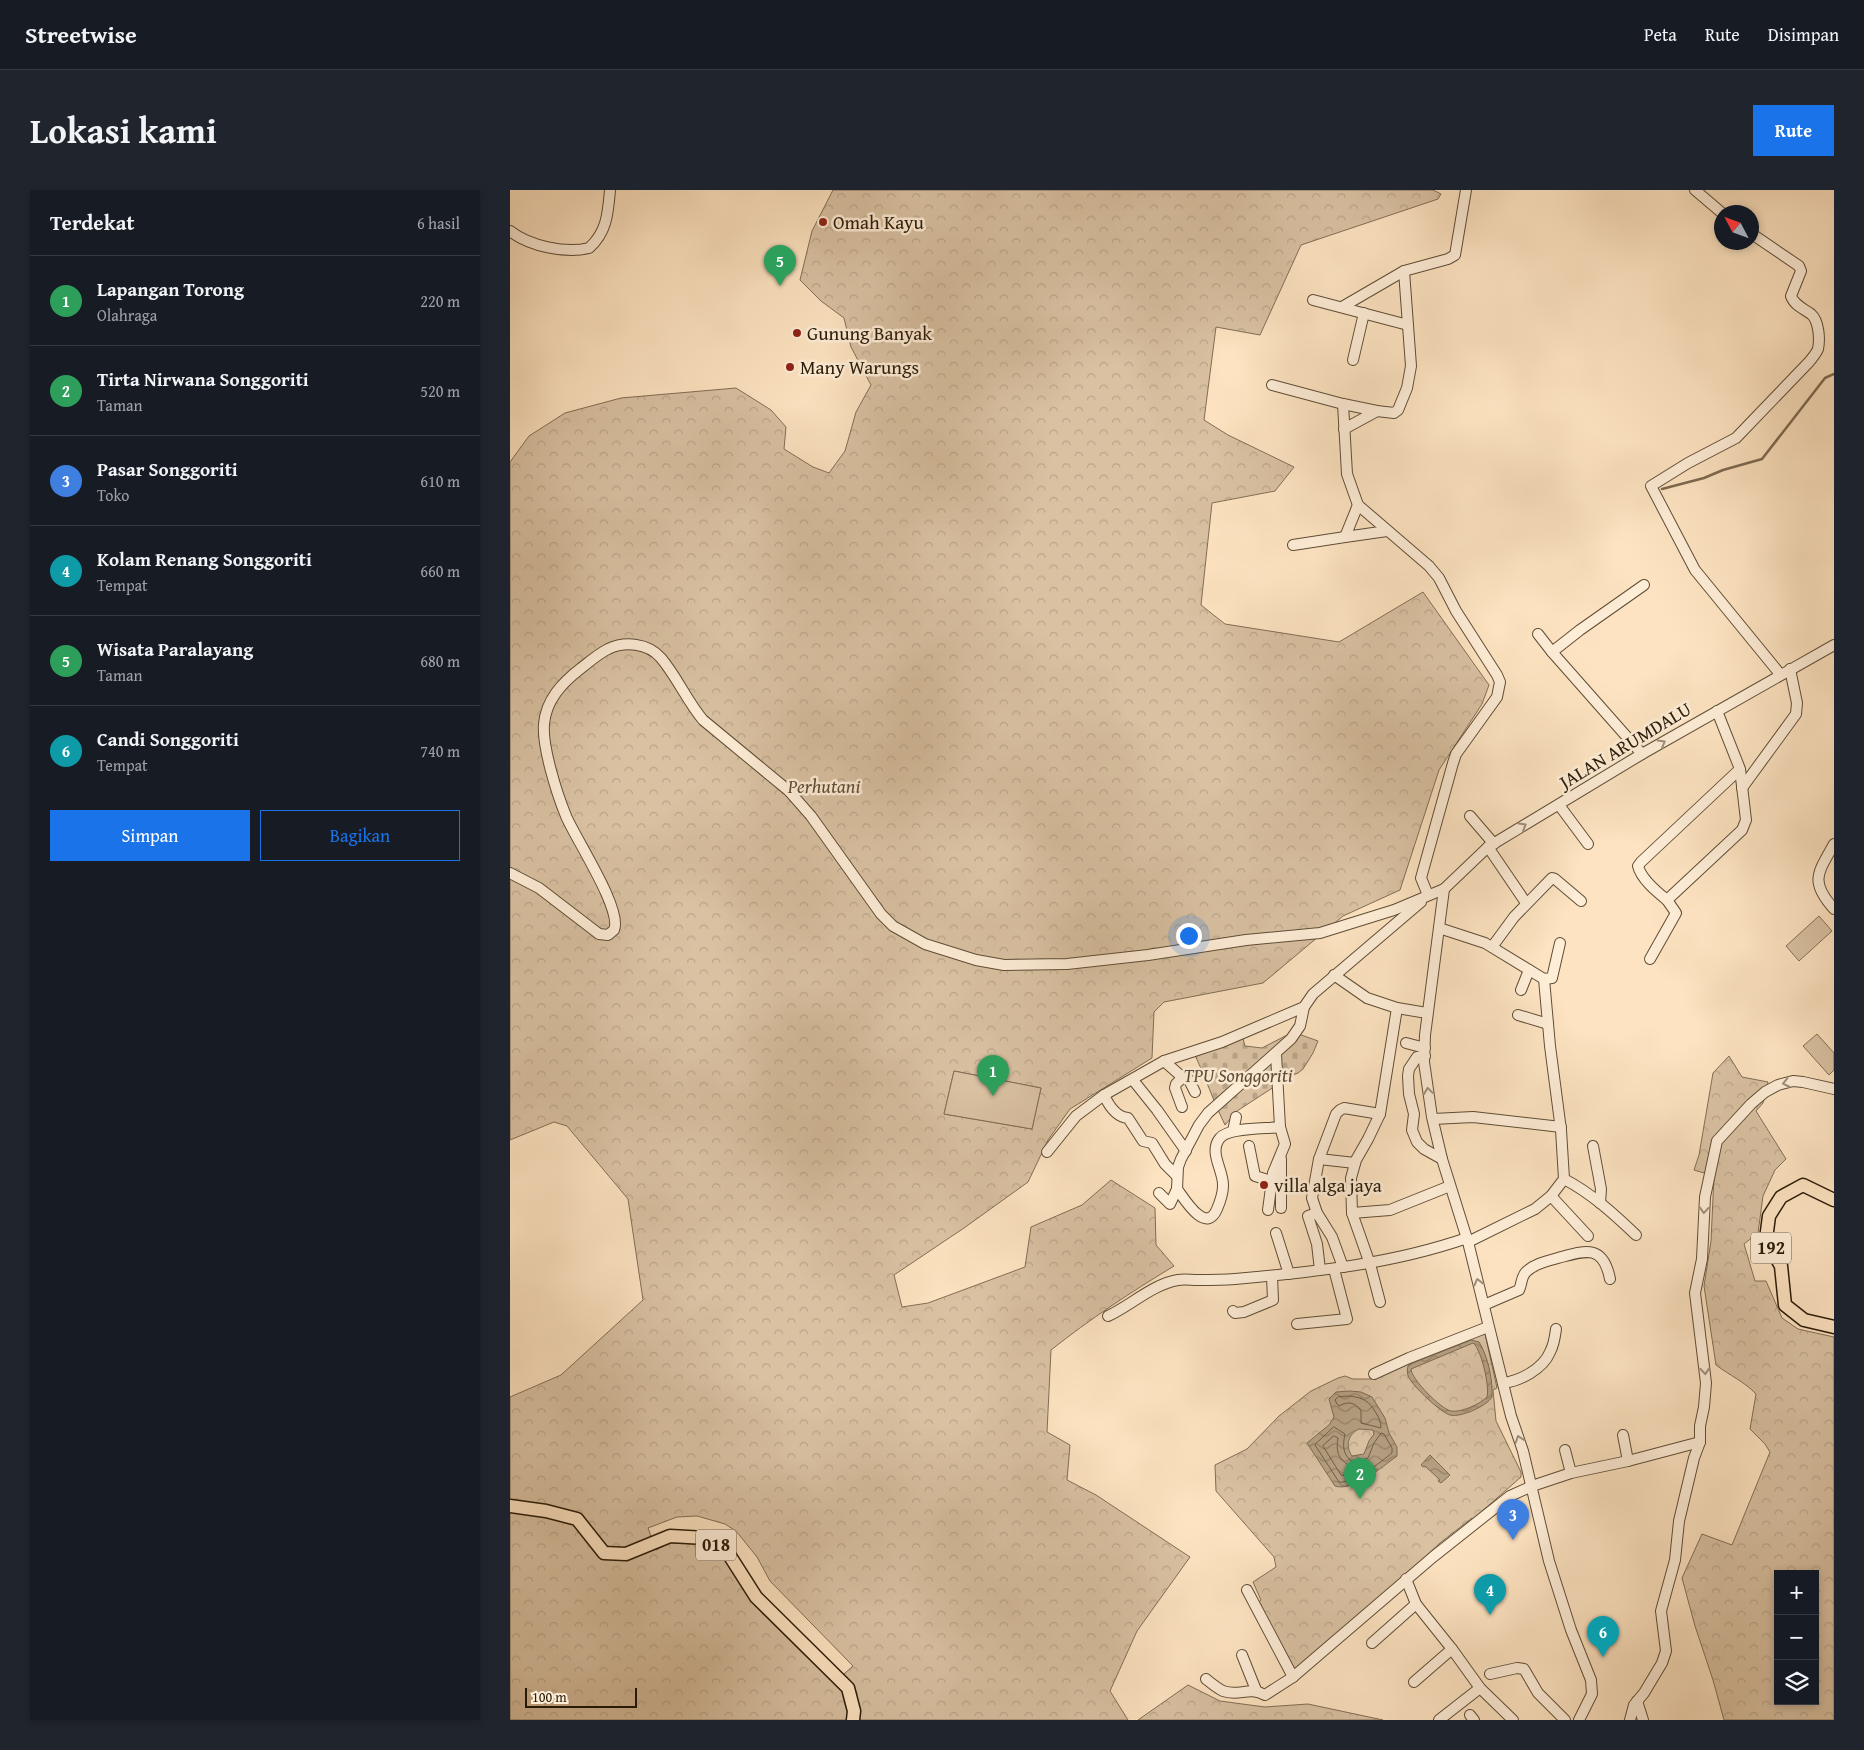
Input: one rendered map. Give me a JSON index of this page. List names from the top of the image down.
{
  "streets": {
    "main road": ["192", "018"],
    "street": ["JALAN ARUMDALU"]
  },
  "one_way": ["JALAN ARUMDALU"],
  "parks": ["Perhutani", "TPU Songgoriti"],
  "places": [
    "Omah Kayu",
    "Gunung Banyak",
    "Many Warungs",
    "villa alga jaya"
  ],
  "scale_bar": "100 m",
  "north": "top left",
  "page": {
    "header": "Streetwise",
    "nav": ["Peta", "Rute", "Disimpan"],
    "title": "Lokasi kami",
    "buttons": [
      "Rute",
      ["Simpan", "Bagikan"]
    ],
    "heading": ["Terdekat", "6 hasil"],
    "pins": [
      "5",
      "1",
      "2",
      "3",
      "4",
      "6"
    ],
    "list": [
      {
        "mark": "1",
        "name": "Lapangan Torong",
        "note": "Olahraga",
        "value": "220 m"
      },
      {
        "mark": "2",
        "name": "Tirta Nirwana Songgoriti",
        "note": "Taman",
        "value": "520 m"
      },
      {
        "mark": "3",
        "name": "Pasar Songgoriti",
        "note": "Toko",
        "value": "610 m"
      },
      {
        "mark": "4",
        "name": "Kolam Renang Songgoriti",
        "note": "Tempat",
        "value": "660 m"
      },
      {
        "mark": "5",
        "name": "Wisata Paralayang",
        "note": "Taman",
        "value": "680 m"
      },
      {
        "mark": "6",
        "name": "Candi Songgoriti",
        "note": "Tempat",
        "value": "740 m"
      }
    ],
    "map_buttons": ["+", "−"],
    "scale": "100 m"
  }
}
